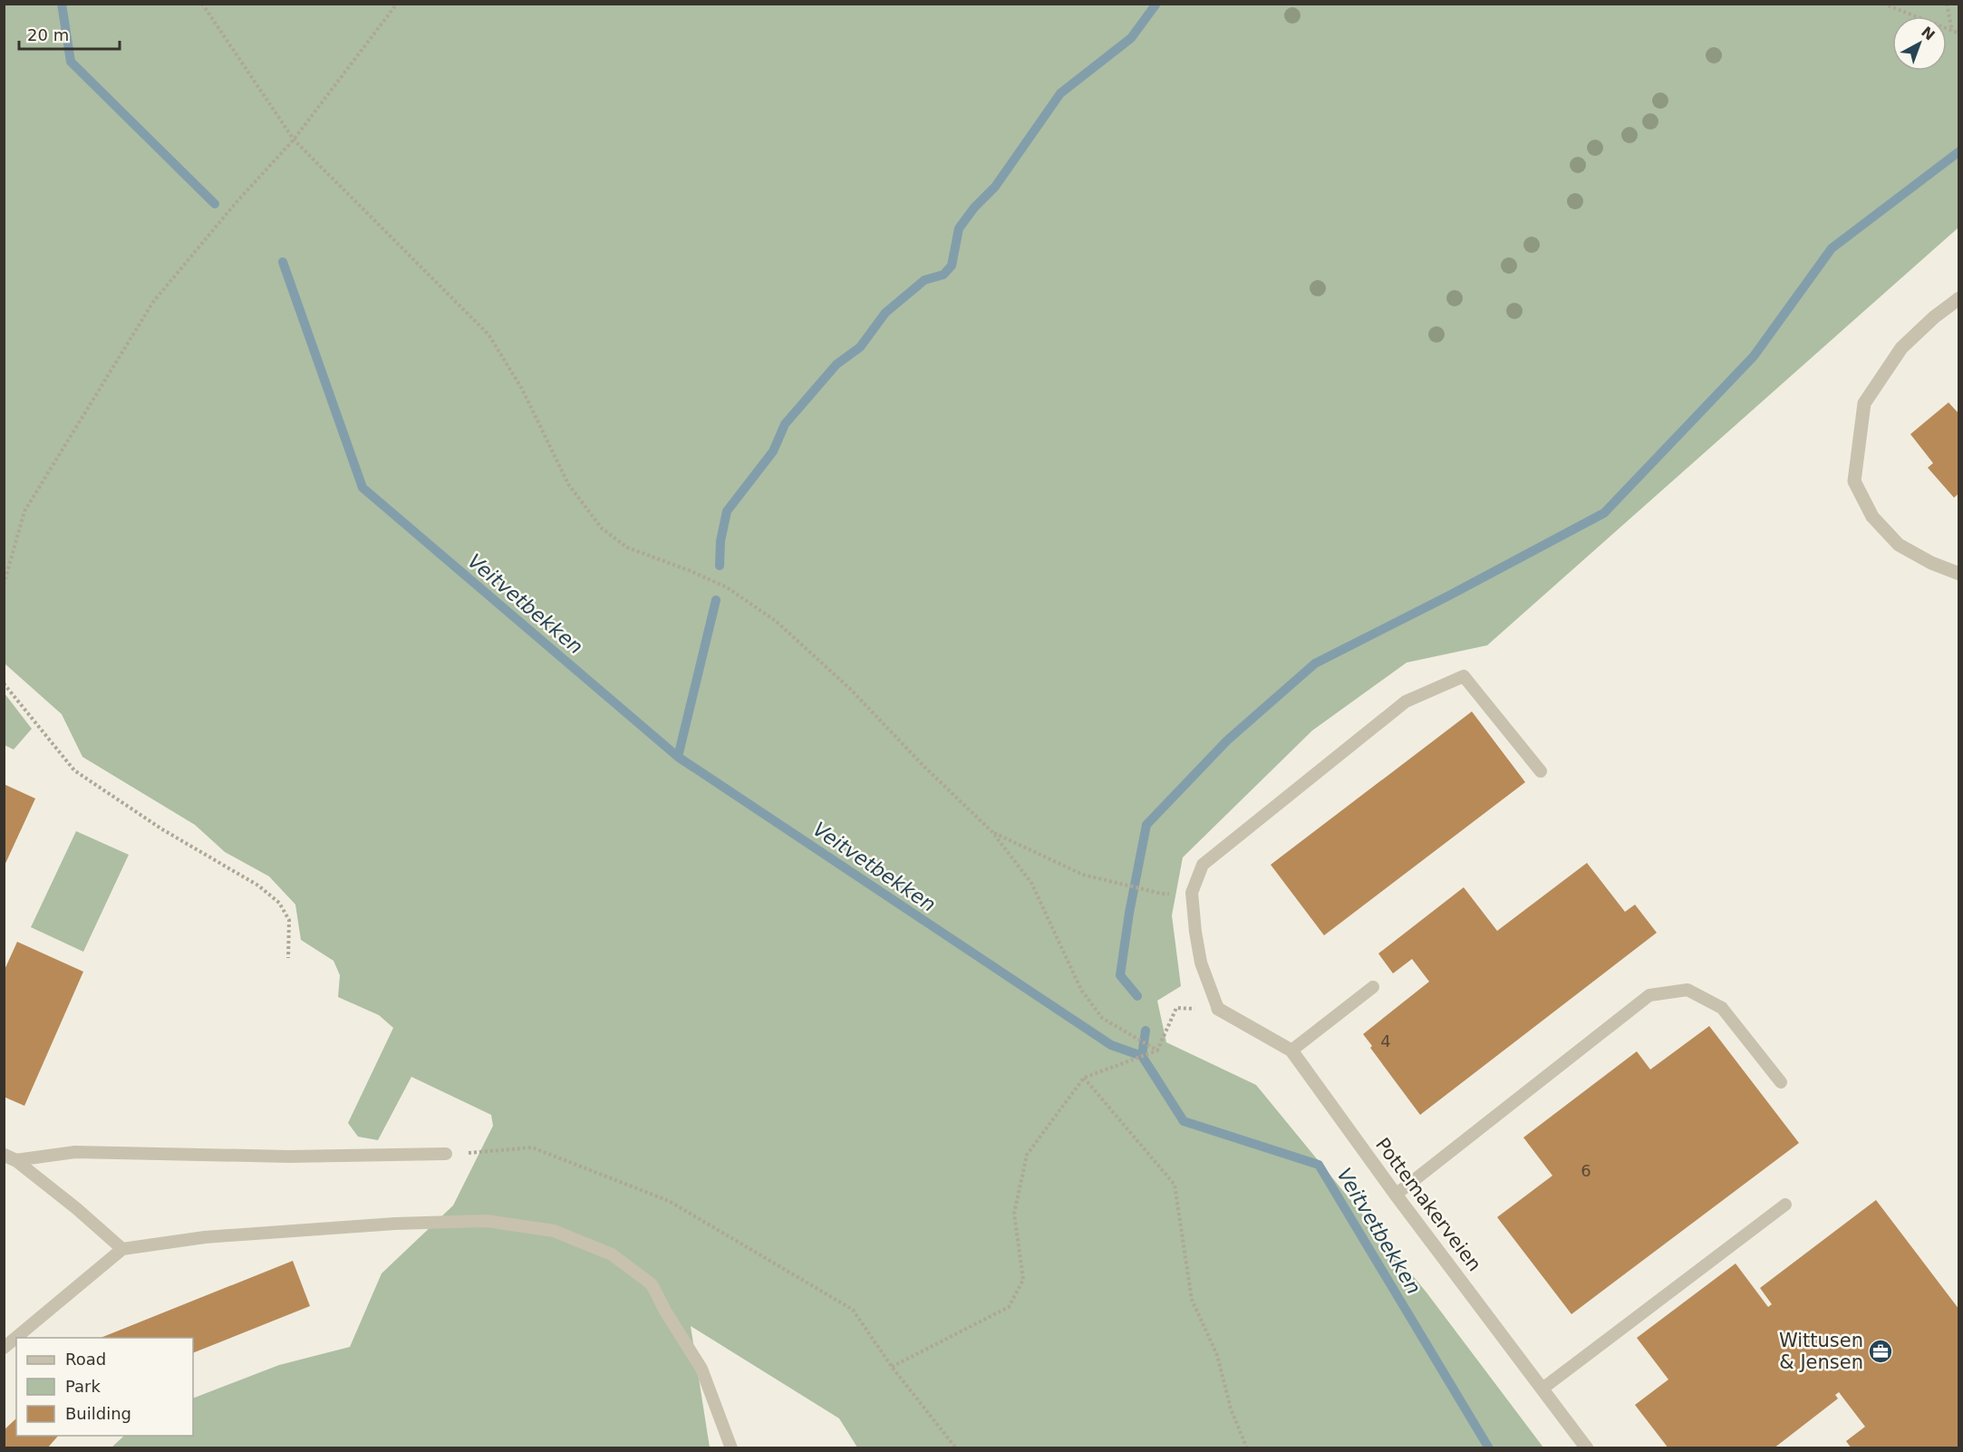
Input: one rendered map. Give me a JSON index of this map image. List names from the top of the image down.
{
  "streets": {
    "street": ["Pottemakerveien"]
  },
  "water": ["Veitvetbekken"],
  "places": {
    "office": ["Wittusen & Jensen"]
  },
  "house_numbers": ["4", "6"],
  "legend": ["Road", "Park", "Building"],
  "scale_bar": "20 m",
  "north": "top right"
}
